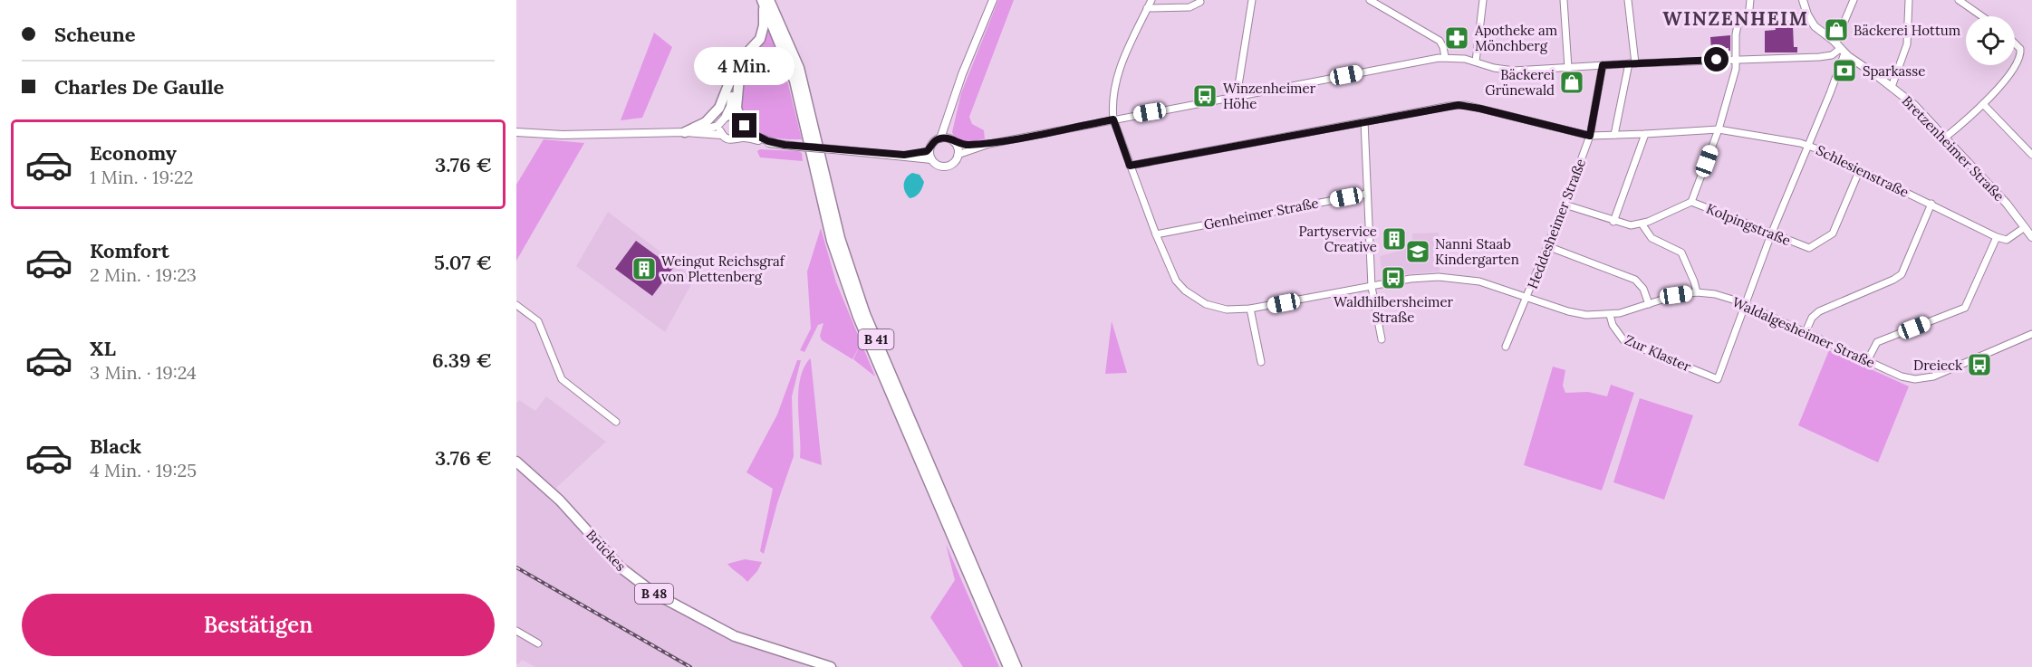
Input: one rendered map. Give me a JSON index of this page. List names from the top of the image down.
{
  "streets": {
    "main road": ["B 41", "Brückes", "B 48"],
    "street": [
      "Bretzenheimer Straße",
      "Schlesienstraße",
      "Genheimer Straße",
      "Heddesheimer Straße",
      "Kolpingstraße",
      "Waldalgesheimer Straße",
      "Zur Klaster"
    ]
  },
  "crossings": [
    ["Schlesienstraße", "Heddesheimer Straße"],
    ["Schlesienstraße", "Kolpingstraße"],
    ["Schlesienstraße", "Waldalgesheimer Straße"],
    ["Genheimer Straße", "Waldalgesheimer Straße"],
    ["Heddesheimer Straße", "Kolpingstraße"],
    ["Heddesheimer Straße", "Waldalgesheimer Straße"],
    ["Waldalgesheimer Straße", "Zur Klaster"]
  ],
  "districts": ["WINZENHEIM"],
  "places": {
    "shop": ["Bäckerei Hottum", "Bäckerei Grünewald"],
    "pharmacy": ["Apotheke am Mönchberg"],
    "bank": ["Sparkasse"],
    "bus stop": ["Winzenheimer Höhe", "Waldhilbersheimer Straße", "Dreieck"],
    "building": ["Partyservice Creative", "Weingut Reichsgraf von Plettenberg"],
    "school or university": ["Nanni Staab Kindergarten"]
  },
  "page": {
    "banner": ["Scheune", "Charles De Gaulle"],
    "bubble": "4 Min.",
    "list": [
      {
        "name": "Economy",
        "note": "1 Min. · 19:22",
        "value": "3.76 €"
      },
      {
        "name": "Komfort",
        "note": "2 Min. · 19:23",
        "value": "5.07 €"
      },
      {
        "name": "XL",
        "note": "3 Min. · 19:24",
        "value": "6.39 €"
      },
      {
        "name": "Black",
        "note": "4 Min. · 19:25",
        "value": "3.76 €"
      }
    ],
    "buttons": "Bestätigen"
  }
}
